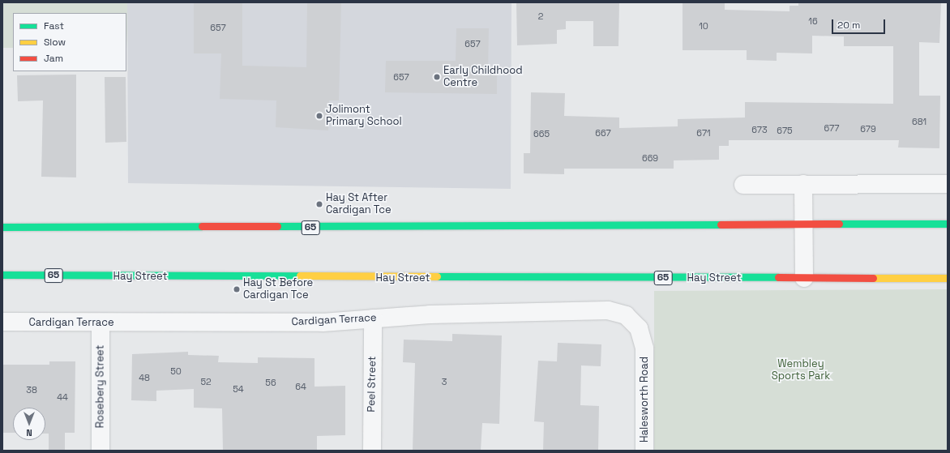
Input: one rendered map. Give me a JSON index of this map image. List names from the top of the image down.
{
  "streets": {
    "main road": ["65", "Hay Street"],
    "street": [
      "Cardigan Terrace",
      "Peel Street",
      "Rosebery Street",
      "Halesworth Road"
    ]
  },
  "crossings": [
    ["Cardigan Terrace", "Peel Street"],
    ["Cardigan Terrace", "Rosebery Street"],
    ["Cardigan Terrace", "Halesworth Road"]
  ],
  "parks": ["Wembley Sports Park"],
  "places": [
    "Early Childhood Centre",
    "Jolimont Primary School",
    "Hay St After Cardigan Tce",
    "Hay St Before Cardigan Tce"
  ],
  "house_numbers": [
    "2",
    "16",
    "10",
    "657",
    "657",
    "657",
    "681",
    "677",
    "679",
    "673",
    "675",
    "667",
    "671",
    "665",
    "669",
    "50",
    "48",
    "52",
    "3",
    "56",
    "64",
    "54",
    "38",
    "44"
  ],
  "legend": ["Fast", "Slow", "Jam"],
  "scale_bar": "20 m",
  "north": "bottom"
}
